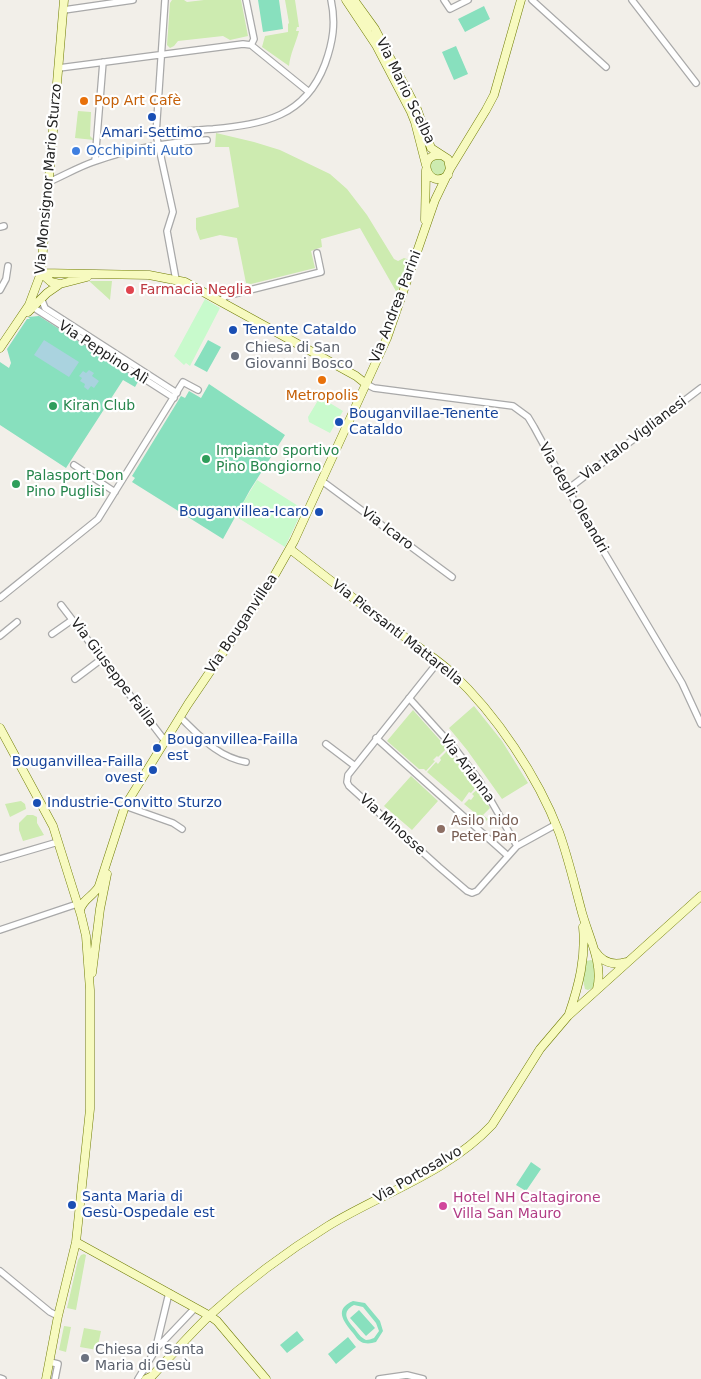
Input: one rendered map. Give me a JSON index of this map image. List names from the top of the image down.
{
  "streets": {
    "main road": [
      "Via Mario Scelba",
      "Via Monsignor Mario Sturzo",
      "Via Andrea Parini",
      "Via Bouganvillea",
      "Via Piersanti Mattarella",
      "Via Portosalvo"
    ],
    "street": [
      "Via Peppino Alì",
      "Via Italo Viglianesi",
      "Via degli Oleandri",
      "Via Icaro",
      "Via Giuseppe Failla",
      "Via Arianna",
      "Via Minosse"
    ]
  },
  "crossings": [
    ["Via Mario Scelba", "Via Andrea Parini"],
    ["Via Monsignor Mario Sturzo", "Via Peppino Alì"],
    ["Via Andrea Parini", "Via degli Oleandri"],
    ["Via Andrea Parini", "Via Bouganvillea"],
    ["Via Italo Viglianesi", "Via degli Oleandri"],
    ["Via degli Oleandri", "Via Bouganvillea"],
    ["Via Icaro", "Via Bouganvillea"],
    ["Via Bouganvillea", "Via Piersanti Mattarella"],
    ["Via Bouganvillea", "Via Giuseppe Failla"],
    ["Via Piersanti Mattarella", "Via Minosse"],
    ["Via Arianna", "Via Minosse"]
  ],
  "places": [
    "Pop Art Cafè",
    "Amari-Settimo",
    "Occhipinti Auto",
    "Farmacia Neglia",
    "Tenente Cataldo",
    "Chiesa di San Giovanni Bosco",
    "Metropolis",
    "Kiran Club",
    "Bouganvillae-Tenente Cataldo",
    "Impianto sportivo Pino Bongiorno",
    "Palasport Don Pino Puglisi",
    "Bouganvillea-Icaro",
    "Bouganvillea-Failla est",
    "Bouganvillea-Failla ovest",
    "Industrie-Convitto Sturzo",
    "Asilo nido Peter Pan",
    "Santa Maria di Gesù-Ospedale est",
    "Hotel NH Caltagirone Villa San Mauro",
    "Chiesa di Santa Maria di Gesù"
  ]
}
